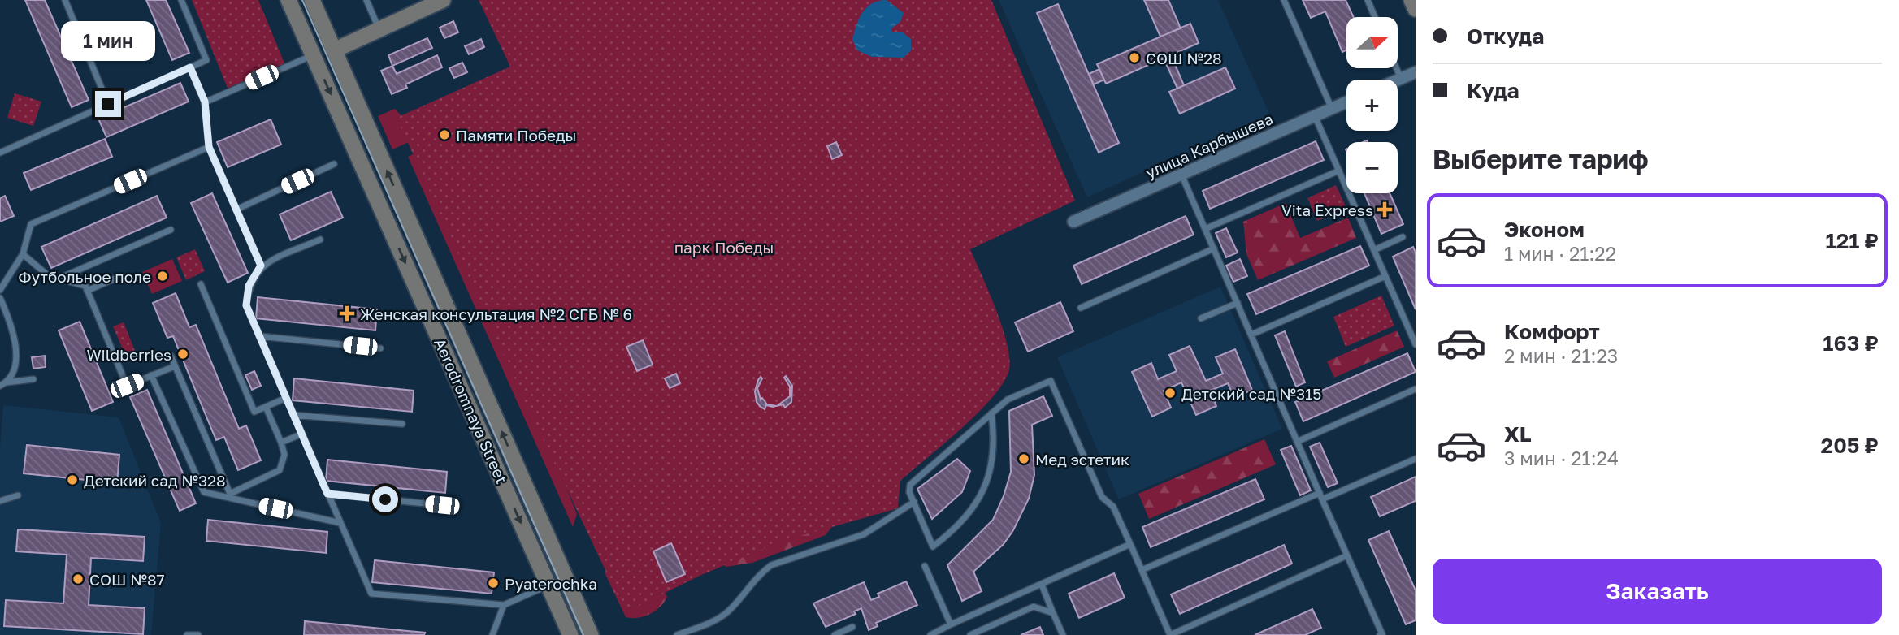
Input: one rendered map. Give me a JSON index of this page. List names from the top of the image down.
{
  "streets": {
    "main road": ["Aerodromnaya Street"],
    "street": ["улица Карбышева"]
  },
  "parks": ["парк Победы"],
  "places": {
    "other": [
      "СОШ №28",
      "Памяти Победы",
      "Футбольное поле",
      "Wildberries",
      "Детский сад №315",
      "Мед эстетик",
      "Детский сад №328",
      "СОШ №87",
      "Pyaterochka"
    ],
    "health": ["Vita Express", "Женская консультация №2 СГБ № 6"]
  },
  "north": "right",
  "page": {
    "banner": ["Откуда", "Куда"],
    "map_buttons": ["+", "−"],
    "bubble": "1 мин",
    "heading": "Выберите тариф",
    "list": [
      {
        "name": "Эконом",
        "note": "1 мин · 21:22",
        "value": "121 ₽"
      },
      {
        "name": "Комфорт",
        "note": "2 мин · 21:23",
        "value": "163 ₽"
      },
      {
        "name": "XL",
        "note": "3 мин · 21:24",
        "value": "205 ₽"
      }
    ],
    "buttons": "Заказать"
  }
}
